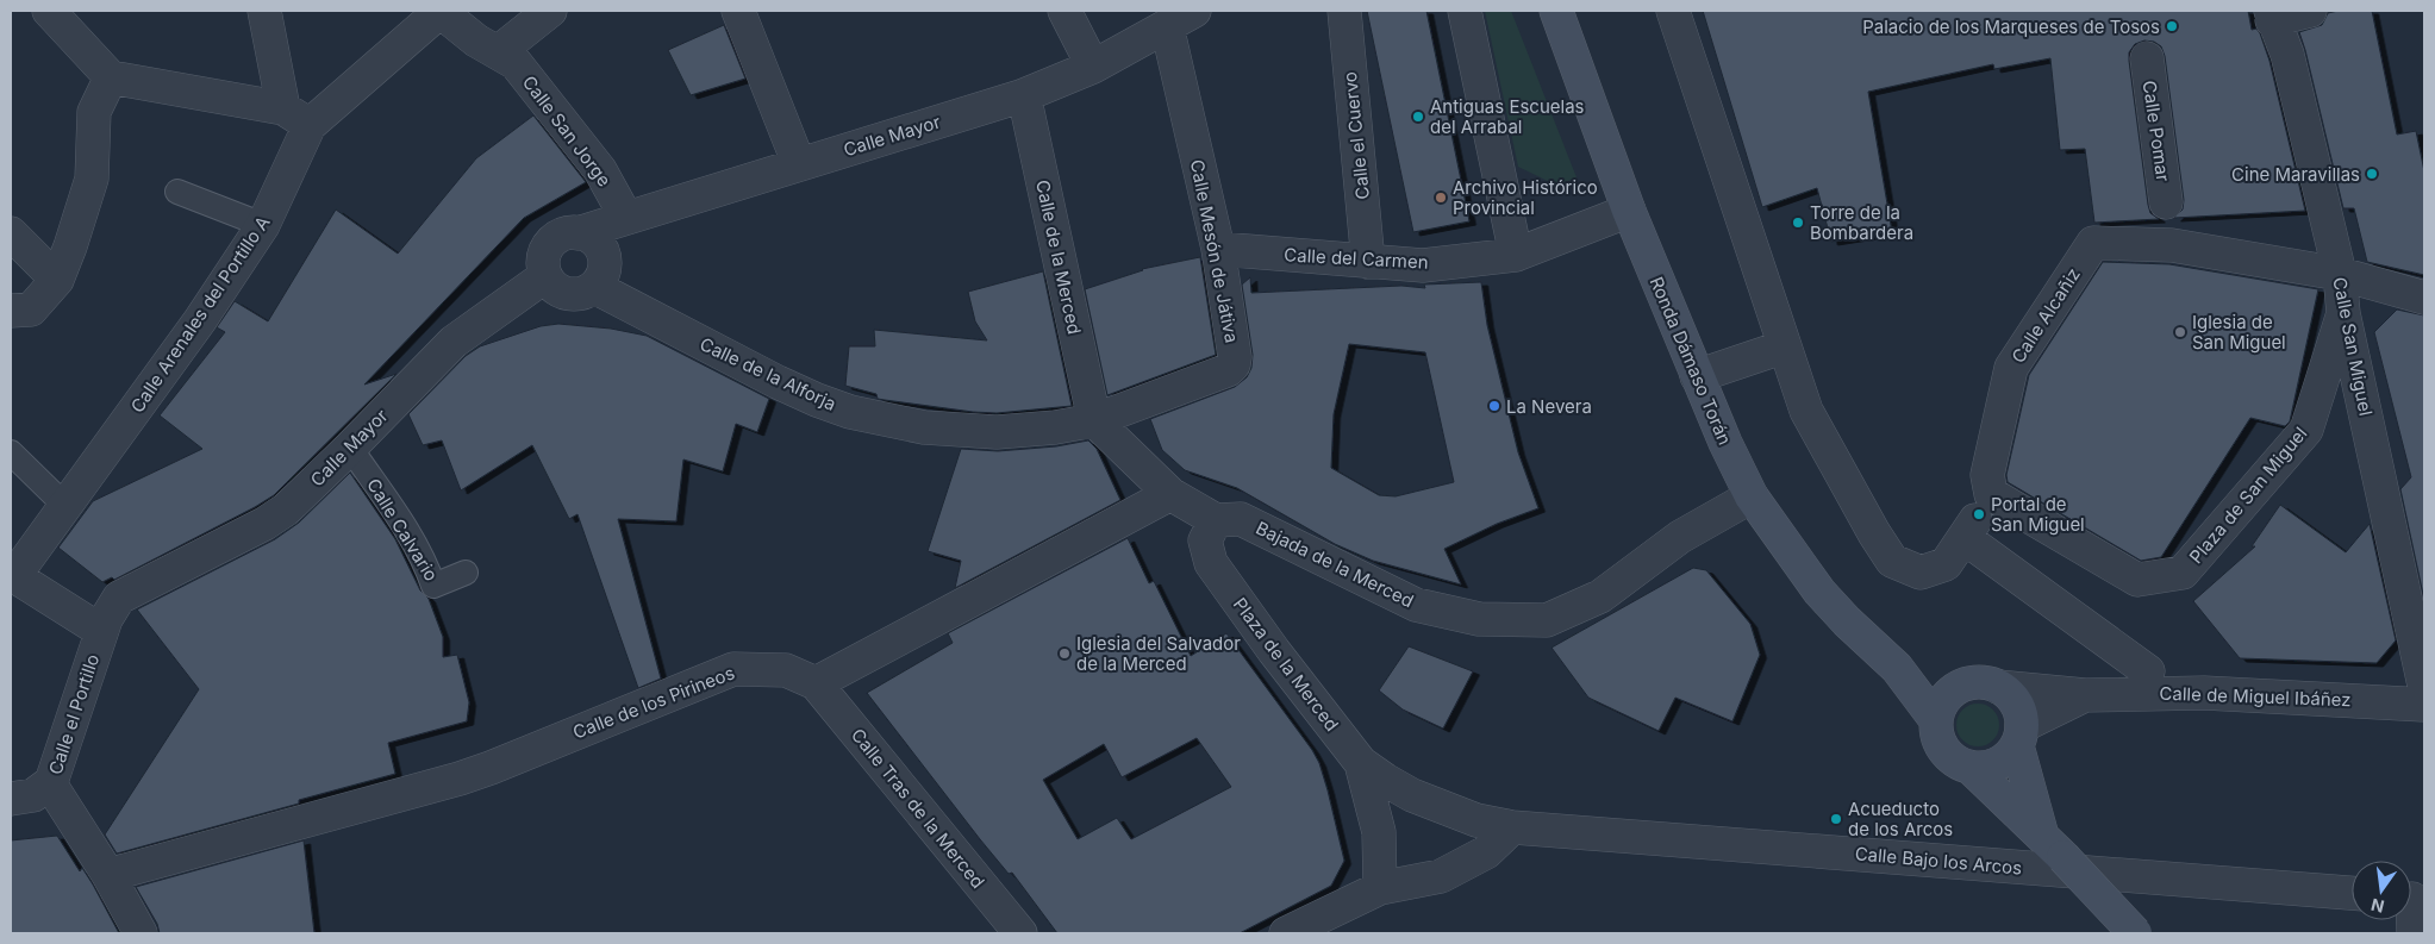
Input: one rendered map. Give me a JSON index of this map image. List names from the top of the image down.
{
  "streets": {
    "main road": ["Ronda Dámaso Torán"],
    "street": [
      "Calle San Jorge",
      "Calle Pomar",
      "Calle Mayor",
      "Calle el Cuervo",
      "Calle Mesón de Játiva",
      "Calle de la Merced",
      "Calle del Carmen",
      "Calle Arenales del Portillo A",
      "Calle Alcañiz",
      "Calle San Miguel",
      "Calle de la Alforja",
      "Plaza de San Miguel",
      "Bajada de la Merced",
      "Plaza de la Merced",
      "Calle de Miguel Ibáñez",
      "Calle de los Pirineos",
      "Calle el Portillo",
      "Calle Tras de la Merced",
      "Calle Bajo los Arcos"
    ],
    "lane": ["Calle Calvario"]
  },
  "crossings": [
    ["Calle San Jorge", "Calle Mayor"],
    ["Calle San Jorge", "Calle Arenales del Portillo A"],
    ["Calle Pomar", "Calle Alcañiz"],
    ["Calle Mayor", "Calle Mesón de Játiva"],
    ["Calle Mayor", "Calle de la Merced"],
    ["Calle Mayor", "Calle de la Alforja"],
    ["Calle Mayor", "Calle Calvario"],
    ["Calle Mayor", "Calle el Portillo"],
    ["Calle el Cuervo", "Calle del Carmen"],
    ["Calle Mesón de Játiva", "Calle de la Merced"],
    ["Calle Mesón de Játiva", "Calle del Carmen"],
    ["Calle Mesón de Játiva", "Calle de la Alforja"],
    ["Calle de la Merced", "Calle de la Alforja"],
    ["Calle del Carmen", "Ronda Dámaso Torán"],
    ["Calle Alcañiz", "Calle San Miguel"],
    ["Calle Alcañiz", "Plaza de San Miguel"],
    ["Calle San Miguel", "Plaza de San Miguel"],
    ["Ronda Dámaso Torán", "Bajada de la Merced"],
    ["Ronda Dámaso Torán", "Calle de Miguel Ibáñez"],
    ["Bajada de la Merced", "Plaza de la Merced"],
    ["Plaza de la Merced", "Calle Bajo los Arcos"],
    ["Calle de los Pirineos", "Calle el Portillo"],
    ["Calle de los Pirineos", "Calle Tras de la Merced"]
  ],
  "places": [
    "Palacio de los Marqueses de Tosos",
    "Antiguas Escuelas del Arrabal",
    "Cine Maravillas",
    "Archivo Histórico Provincial",
    "Torre de la Bombardera",
    "Iglesia de San Miguel",
    "La Nevera",
    "Portal de San Miguel",
    "Iglesia del Salvador de la Merced",
    "Acueducto de los Arcos"
  ],
  "north": "bottom"
}
